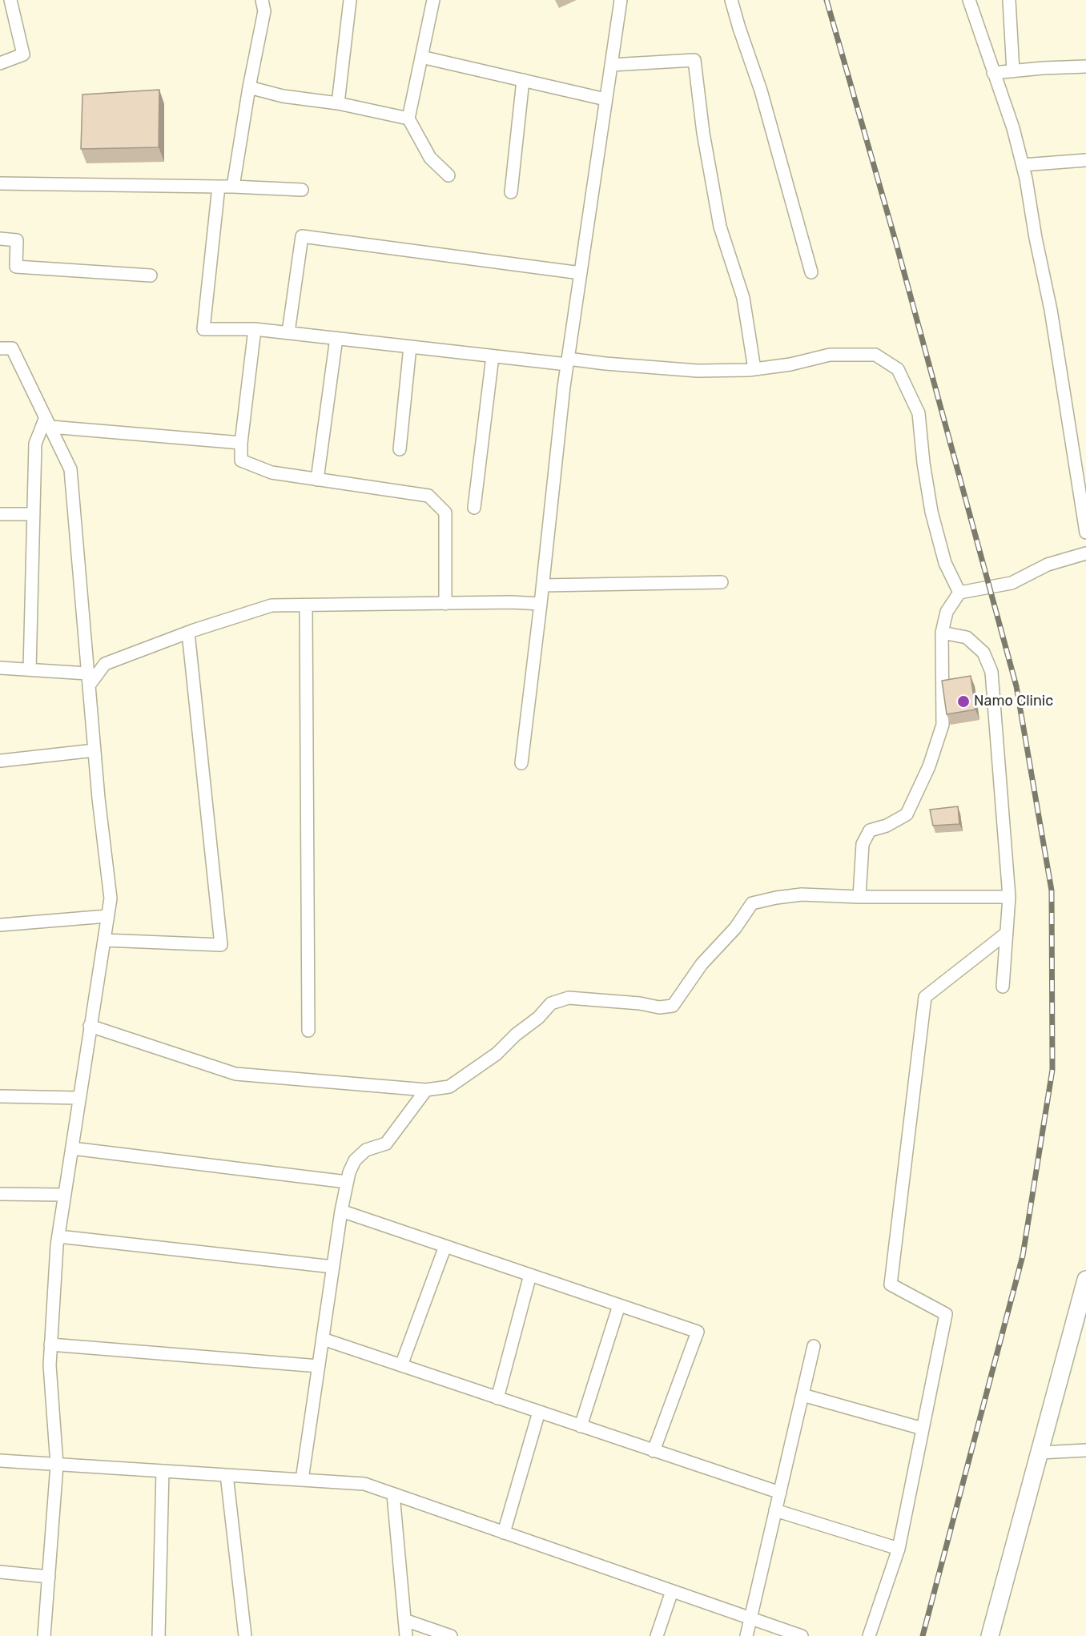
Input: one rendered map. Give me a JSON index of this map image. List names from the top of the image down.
{
  "places": ["Namo Clinic"]
}
